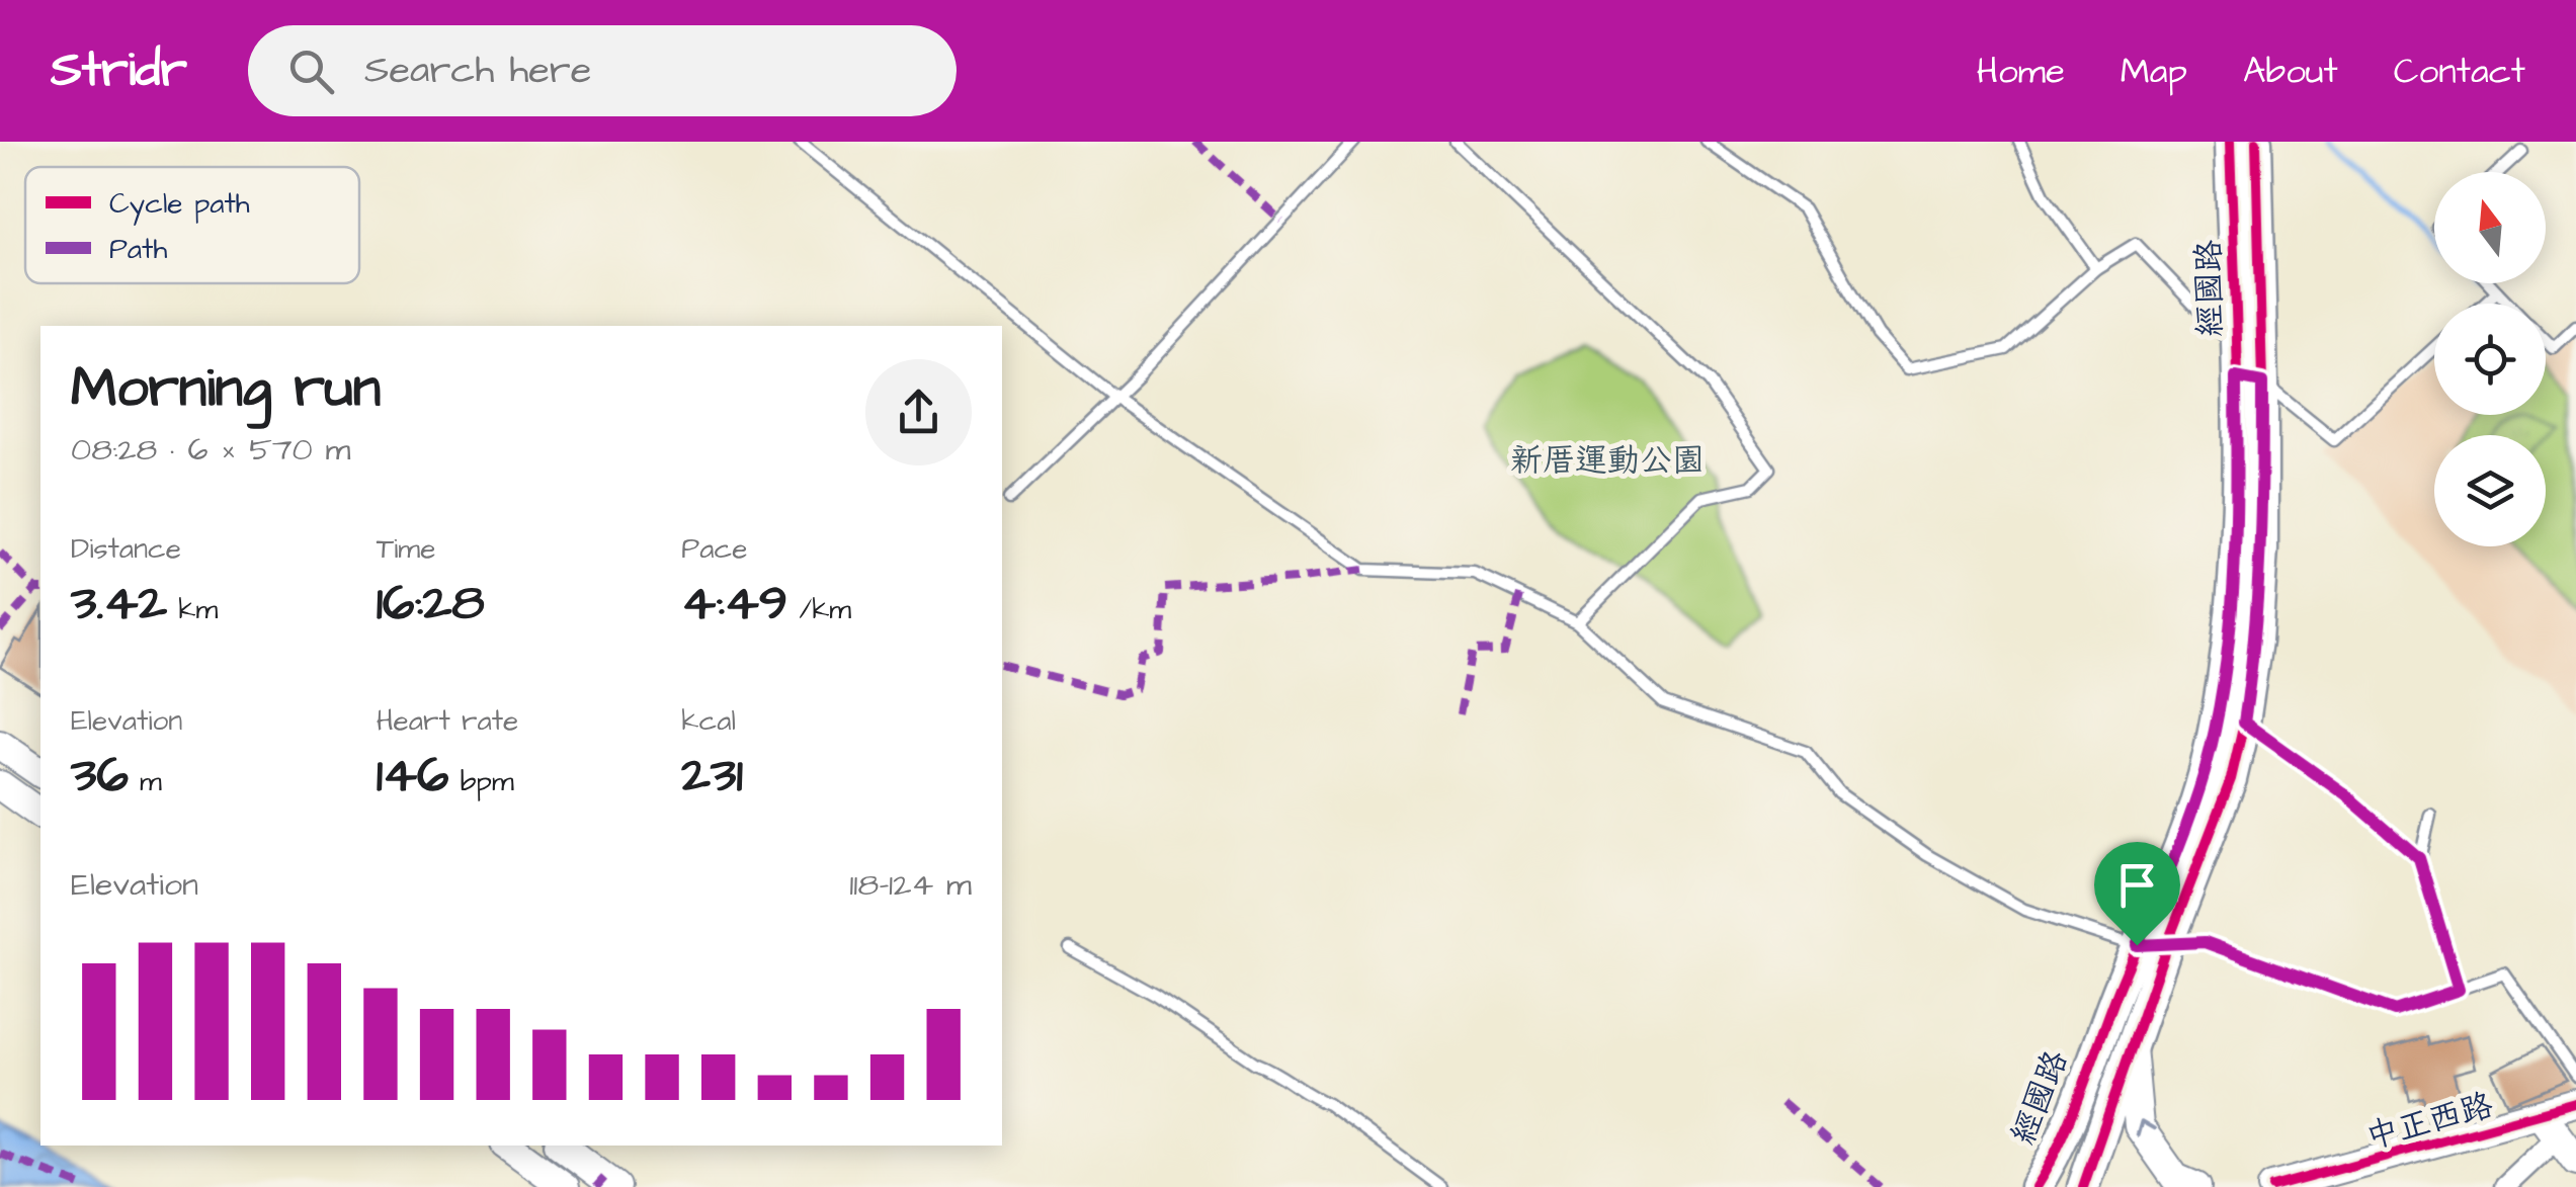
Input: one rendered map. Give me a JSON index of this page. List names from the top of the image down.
{
  "streets": {
    "main road": ["經國路"],
    "street": ["中正西路"]
  },
  "parks": ["新厝運動公園"],
  "legend": ["Cycle path", "Path"],
  "north": "top",
  "page": {
    "header": "Stridr",
    "search": "Search here",
    "nav": [
      "Home",
      "Map",
      "About",
      "Contact"
    ],
    "heading": ["Morning run", "08:28 · 6 × 570 m"],
    "stats": [
      ["Distance", "3.42 km"],
      ["Time", "16:28"],
      ["Pace", "4:49 /km"],
      ["Elevation", "36 m"],
      ["Heart rate", "146 bpm"],
      ["kcal", "231"]
    ],
    "chart": ["Elevation", "118–124 m"]
  }
}
